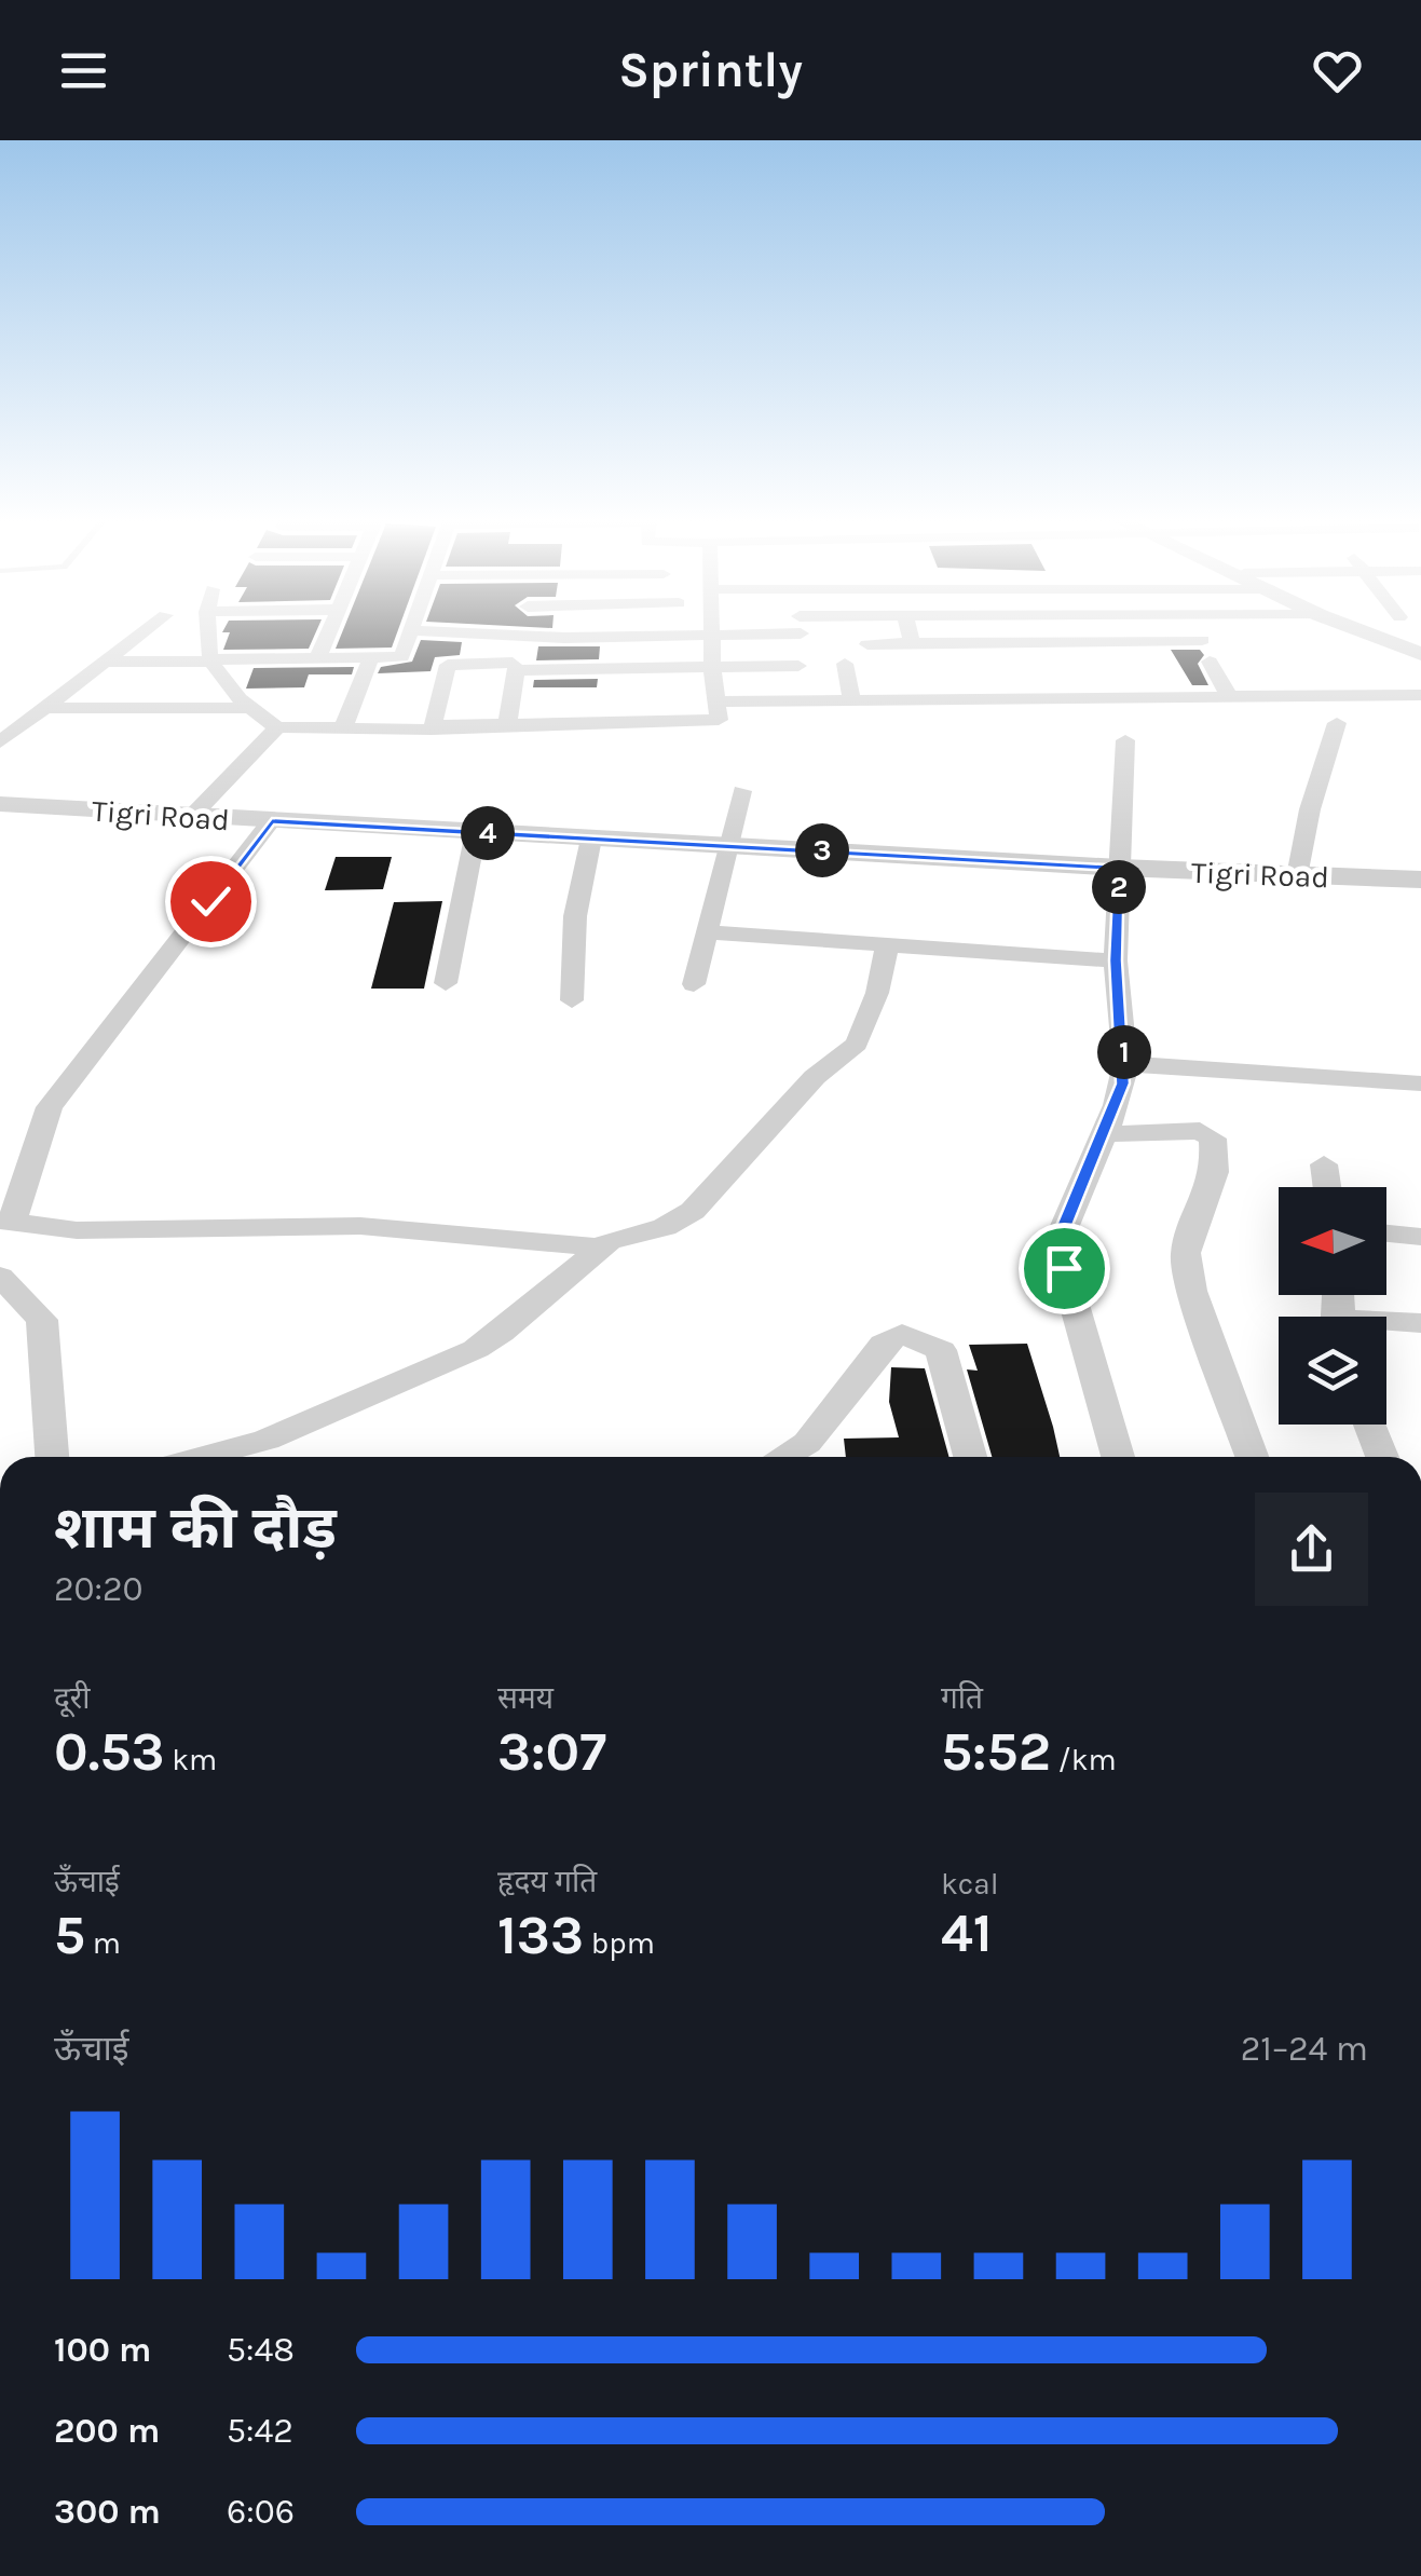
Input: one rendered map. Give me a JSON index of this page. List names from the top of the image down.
{
  "streets": {
    "street": ["Tigri Road"]
  },
  "north": "left",
  "page": {
    "header": "Sprintly",
    "pins": [
      "4",
      "3",
      "2",
      "1"
    ],
    "heading": ["शाम की दौड़", "20:20"],
    "stats": [
      ["दूरी", "0.53 km"],
      ["समय", "3:07"],
      ["गति", "5:52 /km"],
      ["ऊँचाई", "5 m"],
      ["हृदय गति", "133 bpm"],
      ["kcal", "41"]
    ],
    "chart": ["ऊँचाई", "21–24 m"],
    "list": [
      {
        "name": "100 m",
        "note": "5:48"
      },
      {
        "name": "200 m",
        "note": "5:42"
      },
      {
        "name": "300 m",
        "note": "6:06"
      }
    ]
  }
}
